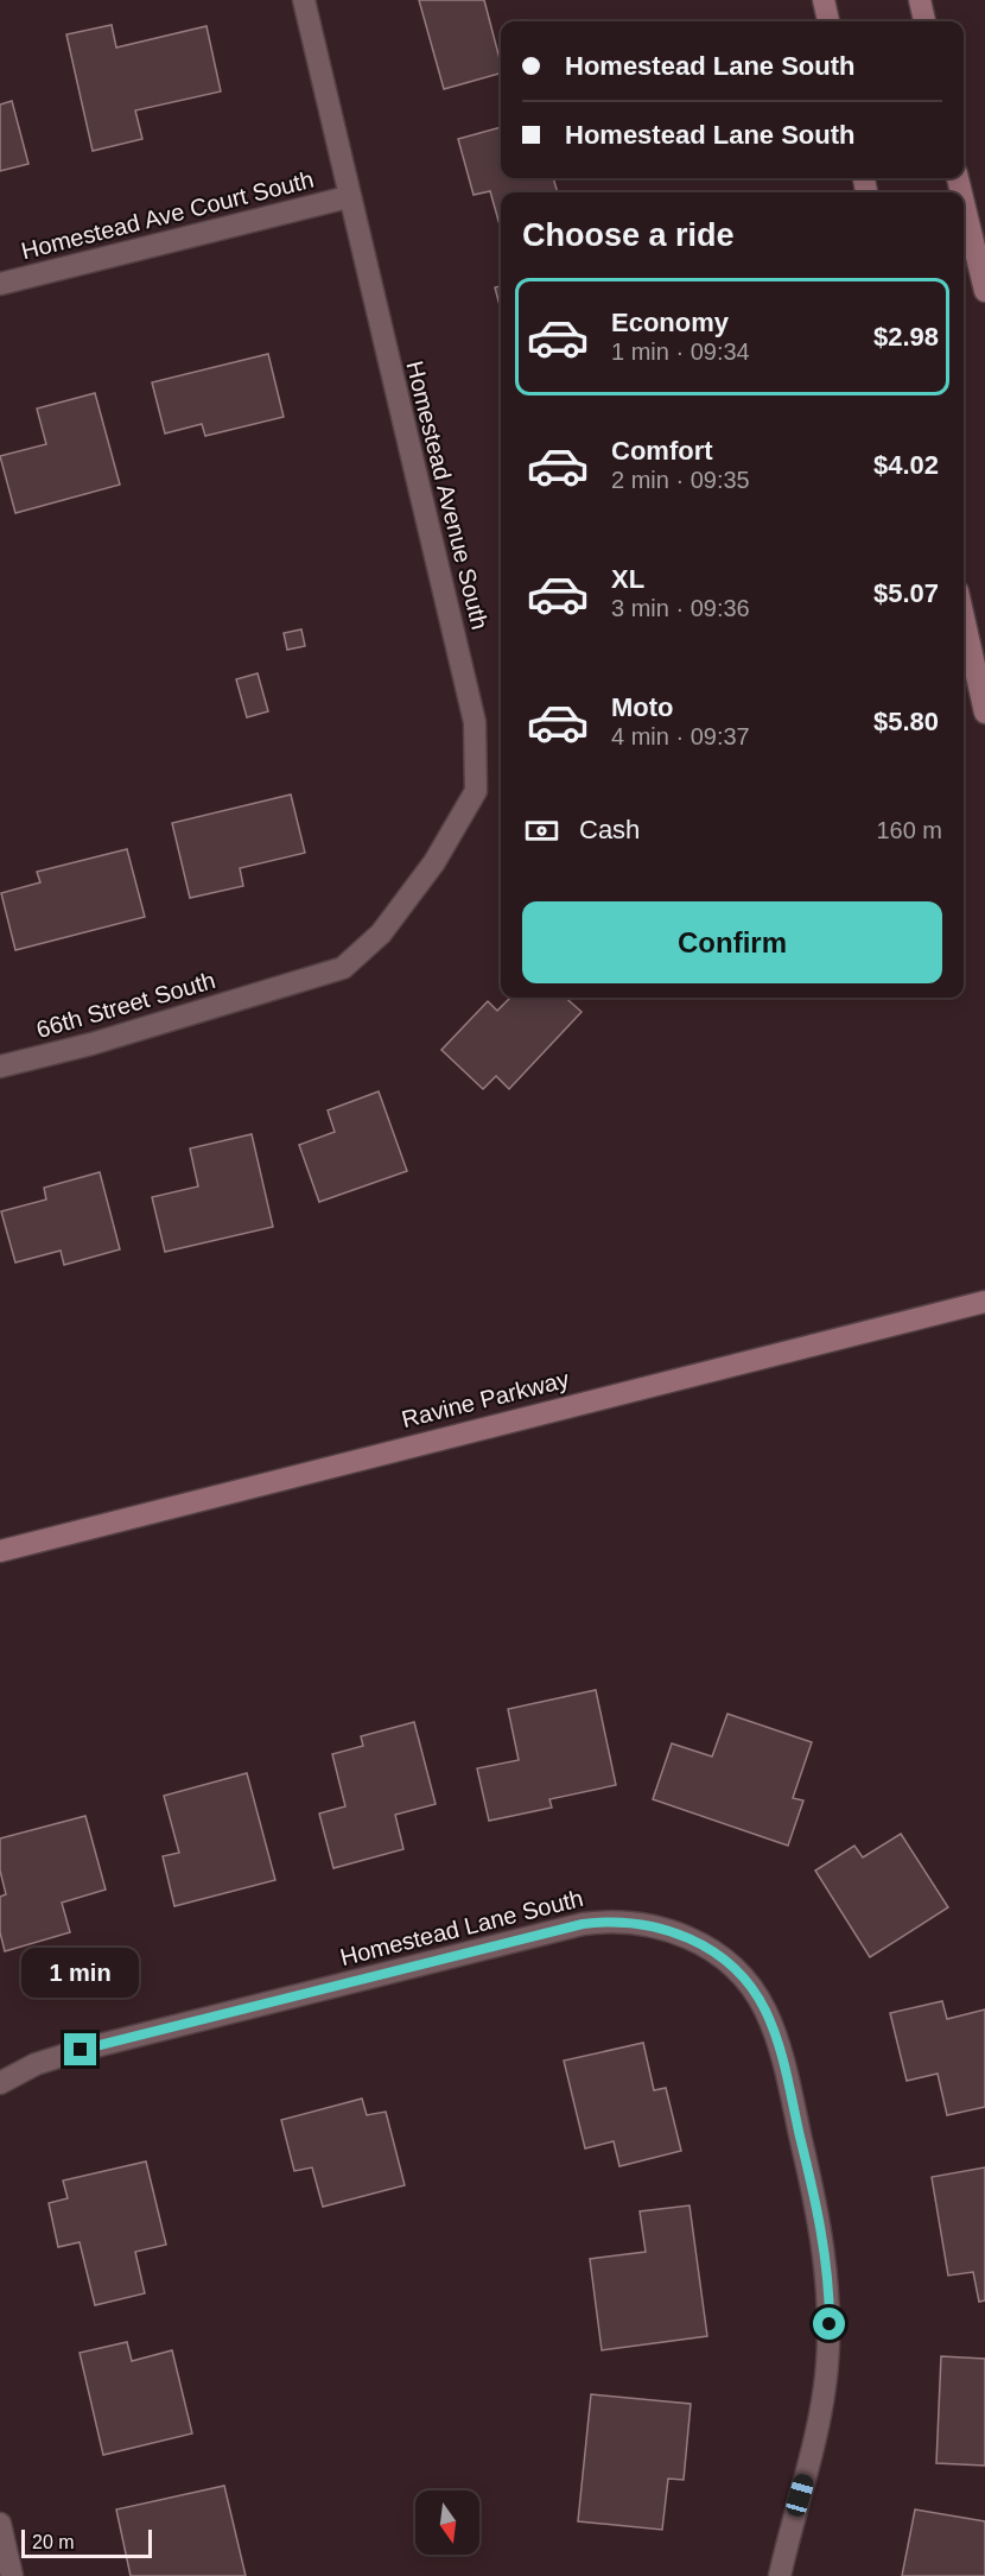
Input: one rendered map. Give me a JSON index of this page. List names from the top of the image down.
{
  "streets": {
    "street": [
      "Homestead Ave Court South",
      "Homestead Avenue South",
      "66th Street South",
      "Ravine Parkway",
      "Homestead Lane South"
    ]
  },
  "crossings": [
    ["Homestead Ave Court South", "Homestead Avenue South"],
    ["Homestead Avenue South", "66th Street South"]
  ],
  "scale_bar": "20 m",
  "north": "bottom",
  "page": {
    "banner": ["Homestead Lane South", "Homestead Lane South"],
    "heading": "Choose a ride",
    "list": [
      {
        "name": "Economy",
        "note": "1 min · 09:34",
        "value": "$2.98"
      },
      {
        "name": "Comfort",
        "note": "2 min · 09:35",
        "value": "$4.02"
      },
      {
        "name": "XL",
        "note": "3 min · 09:36",
        "value": "$5.07"
      },
      {
        "name": "Moto",
        "note": "4 min · 09:37",
        "value": "$5.80"
      }
    ],
    "pay": ["Cash", "160 m"],
    "buttons": "Confirm",
    "bubble": "1 min",
    "scale": "20 m"
  }
}
